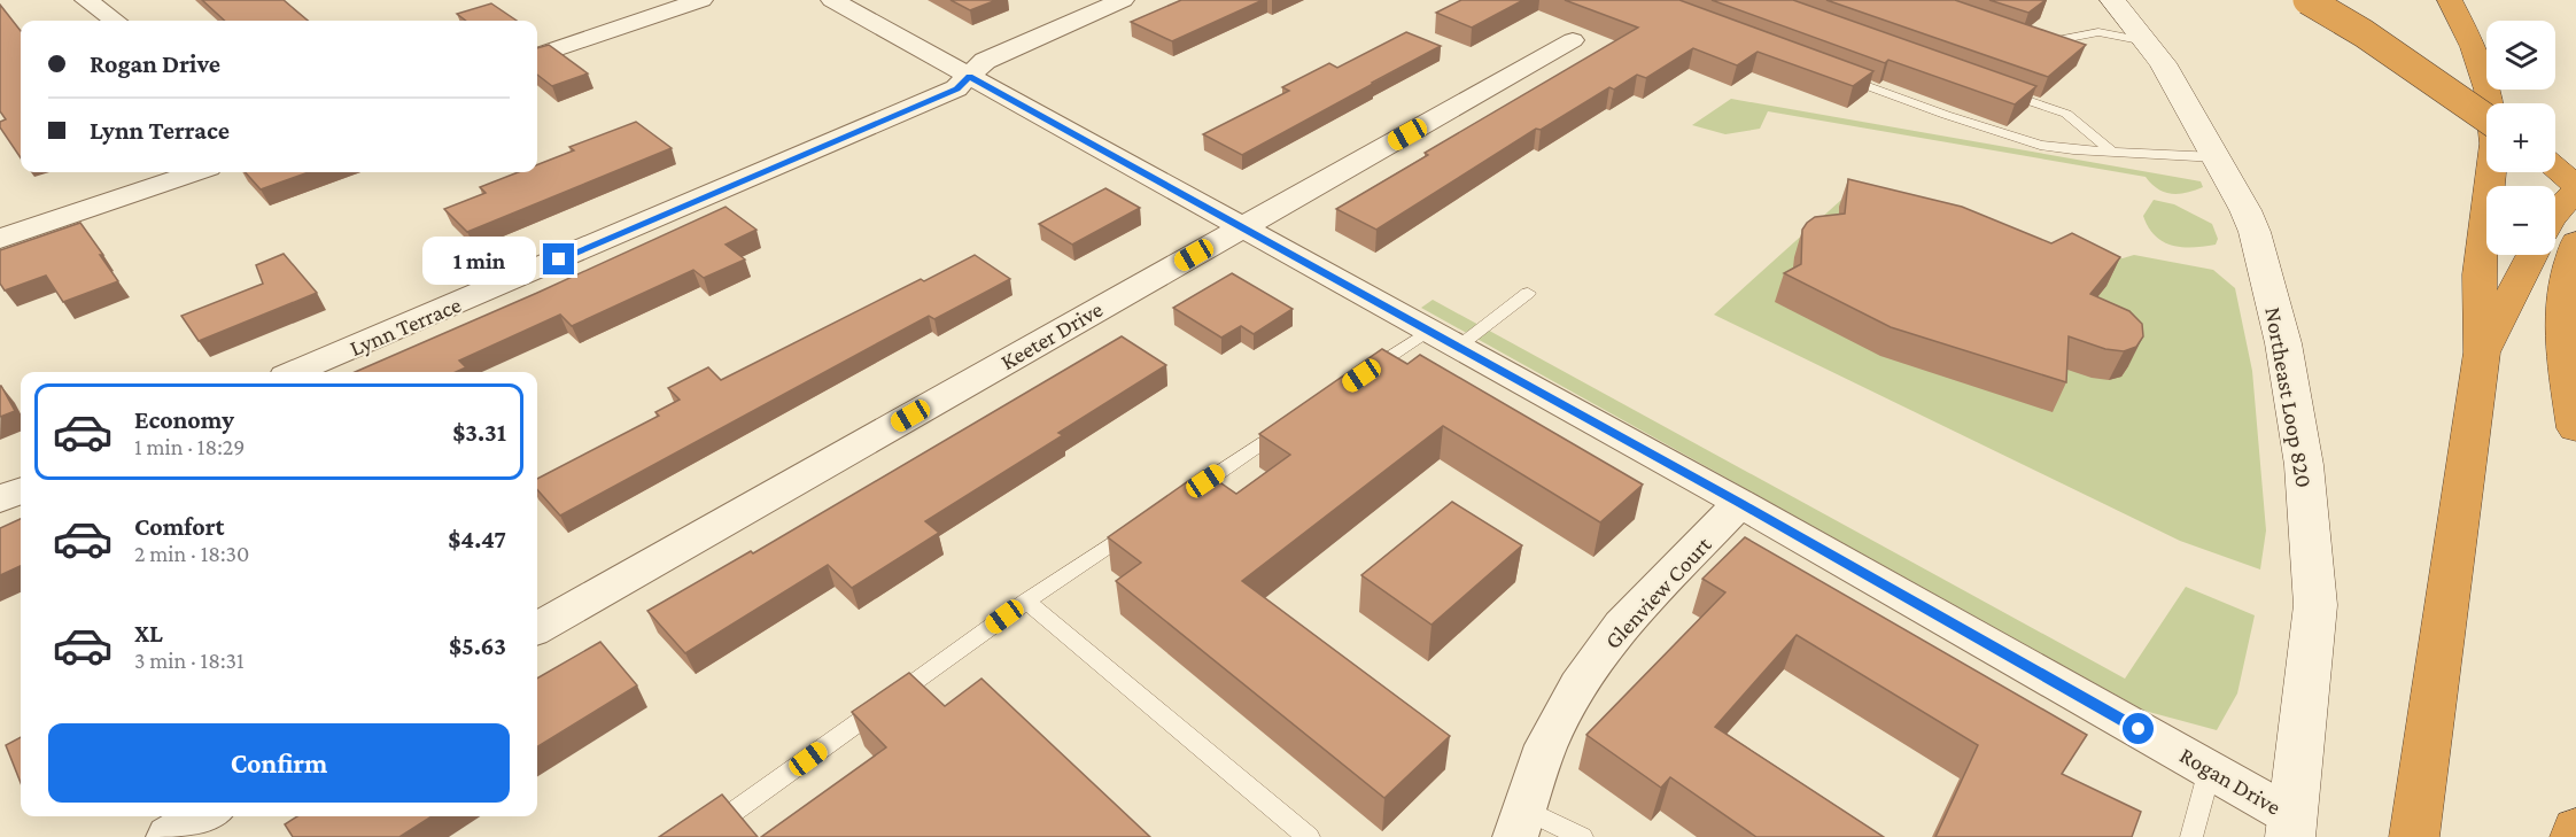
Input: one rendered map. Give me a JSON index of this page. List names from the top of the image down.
{
  "streets": {
    "main road": ["Northeast Loop 820"],
    "street": [
      "Lynn Terrace",
      "Keeter Drive",
      "Glenview Court",
      "Rogan Drive"
    ]
  },
  "crossings": [
    ["Lynn Terrace", "Rogan Drive"],
    ["Keeter Drive", "Rogan Drive"],
    ["Northeast Loop 820", "Rogan Drive"],
    ["Glenview Court", "Rogan Drive"]
  ],
  "page": {
    "map_buttons": ["+", "−"],
    "banner": ["Rogan Drive", "Lynn Terrace"],
    "bubble": "1 min",
    "list": [
      {
        "name": "Economy",
        "note": "1 min · 18:29",
        "value": "$3.31"
      },
      {
        "name": "Comfort",
        "note": "2 min · 18:30",
        "value": "$4.47"
      },
      {
        "name": "XL",
        "note": "3 min · 18:31",
        "value": "$5.63"
      }
    ],
    "buttons": "Confirm"
  }
}
